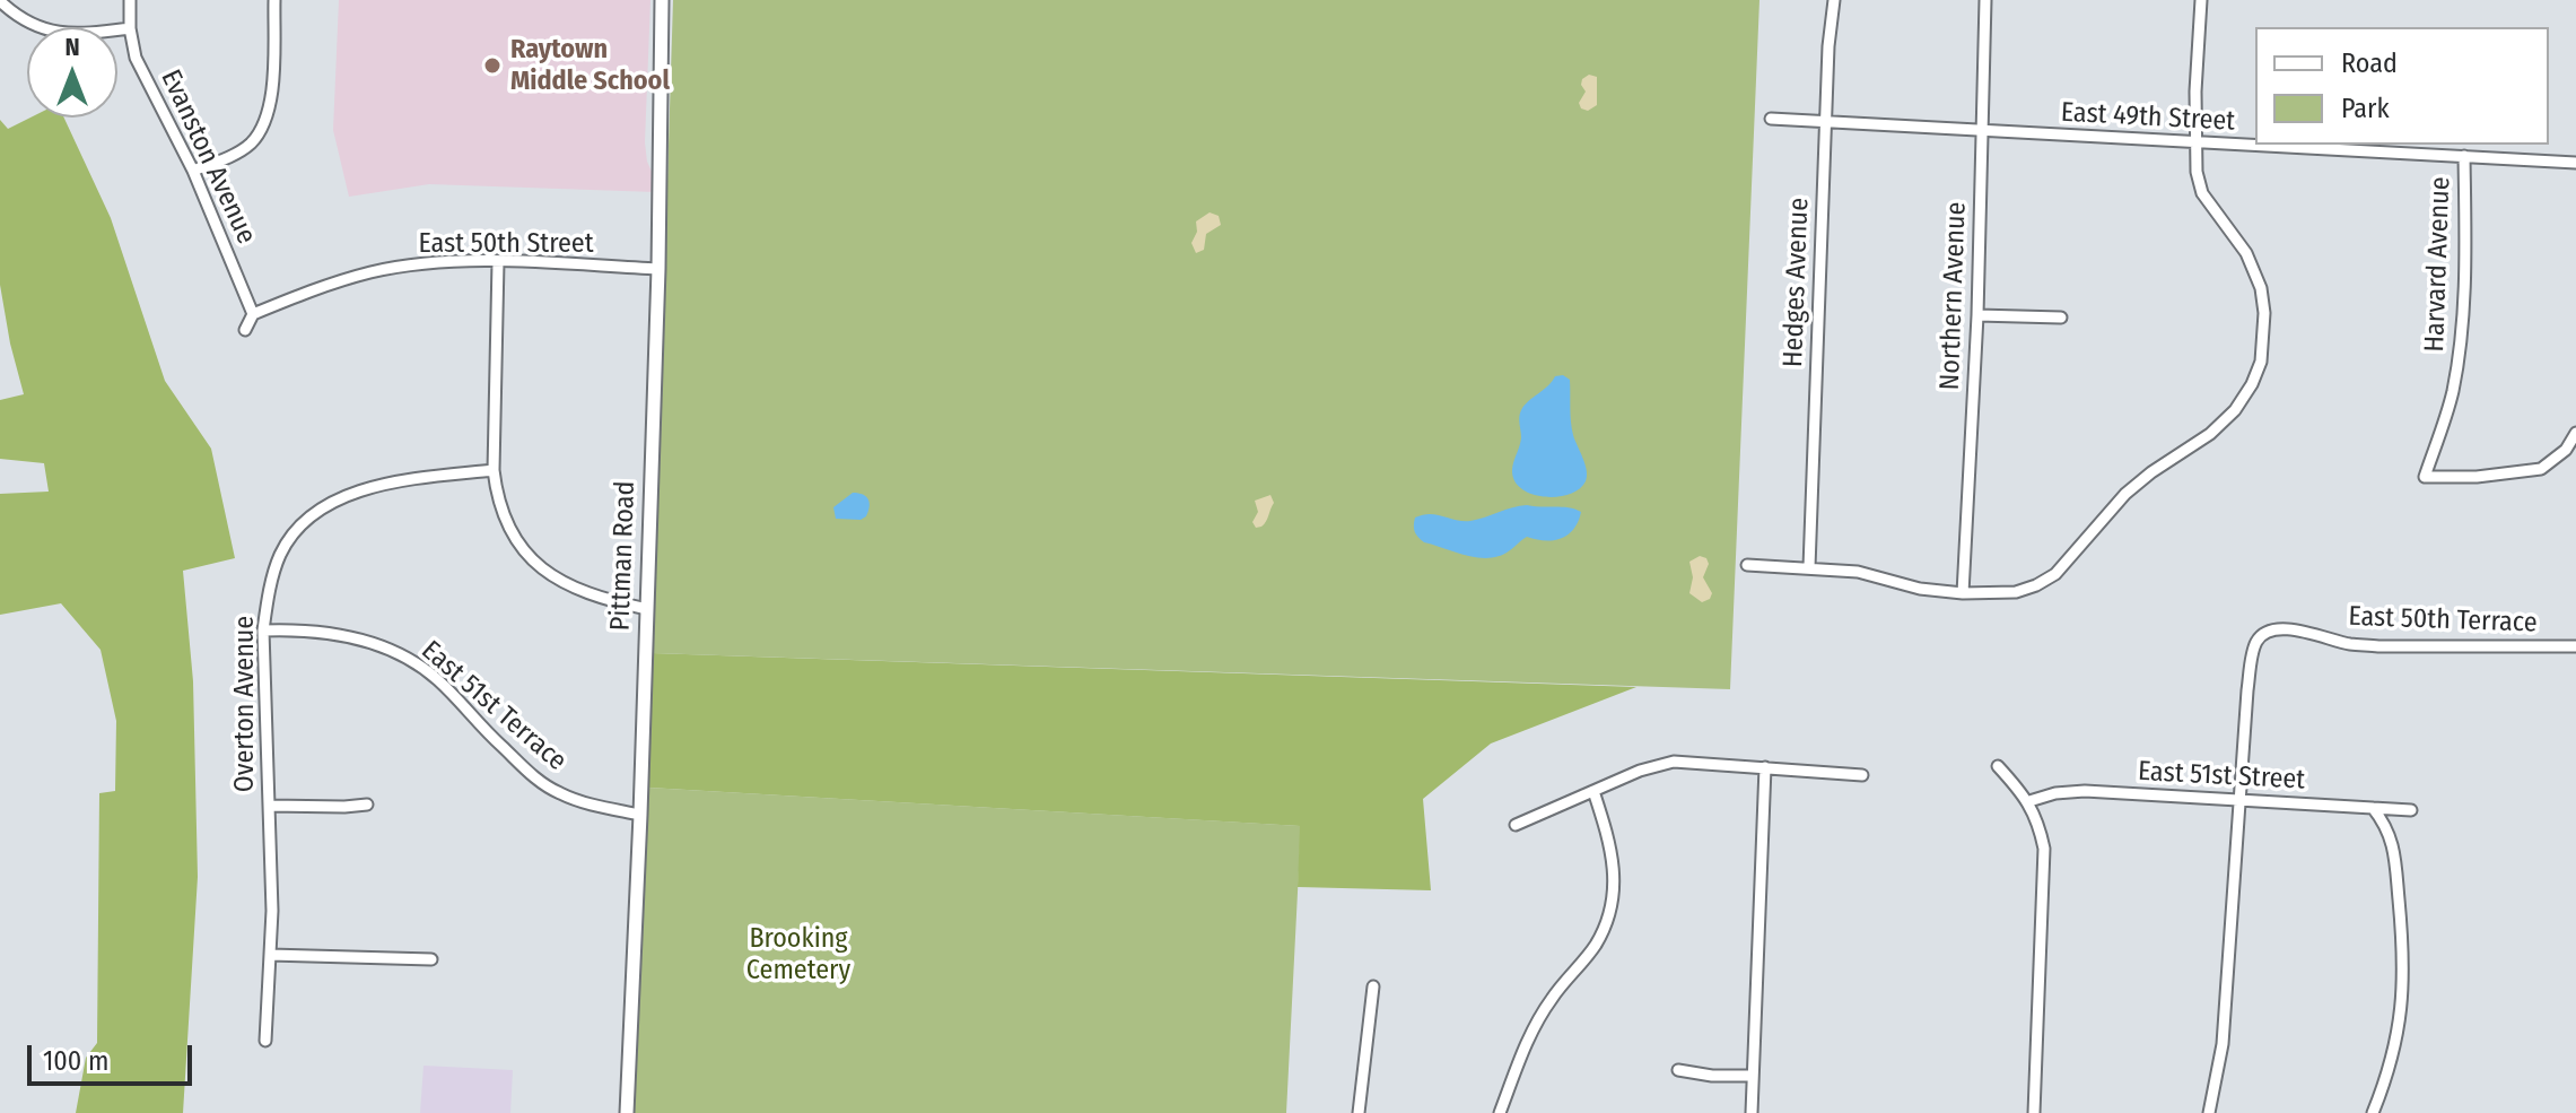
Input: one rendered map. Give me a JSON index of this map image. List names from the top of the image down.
{
  "streets": {
    "street": [
      "East 49th Street",
      "Evanston Avenue",
      "East 50th Street",
      "Harvard Avenue",
      "Hedges Avenue",
      "Northern Avenue",
      "Pittman Road",
      "East 50th Terrace",
      "Overton Avenue",
      "East 51st Terrace",
      "East 51st Street"
    ]
  },
  "crossings": [
    ["East 49th Street", "Harvard Avenue"],
    ["East 49th Street", "Hedges Avenue"],
    ["East 49th Street", "Northern Avenue"],
    ["Evanston Avenue", "East 50th Street"],
    ["East 50th Street", "Pittman Road"],
    ["Pittman Road", "East 51st Terrace"],
    ["East 50th Terrace", "East 51st Street"],
    ["Overton Avenue", "East 51st Terrace"]
  ],
  "parks": ["Brooking Cemetery"],
  "places": ["Raytown Middle School"],
  "legend": ["Road", "Park"],
  "scale_bar": "100 m",
  "north": "top"
}
